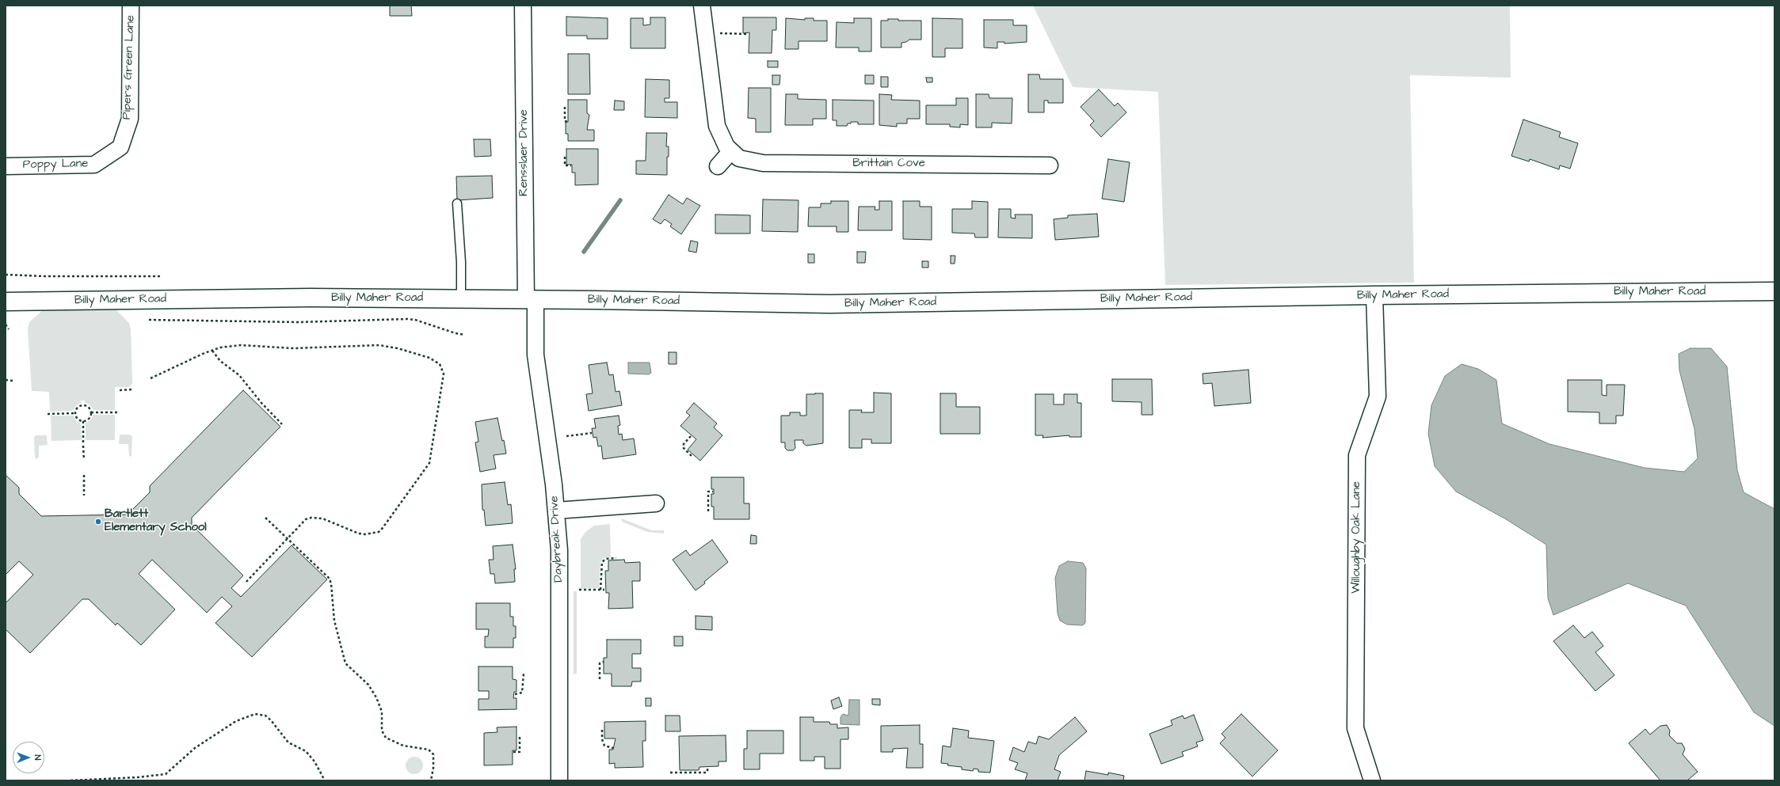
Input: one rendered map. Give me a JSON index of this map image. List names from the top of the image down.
{
  "streets": {
    "main road": ["Billy Maher Road"],
    "street": [
      "Pipers Green Lane",
      "Rensslaer Drive",
      "Brittain Cove",
      "Poppy Lane",
      "Willoughby Oak Lane",
      "Daybreak Drive"
    ]
  },
  "crossings": [
    ["Pipers Green Lane", "Poppy Lane"],
    ["Rensslaer Drive", "Billy Maher Road"],
    ["Rensslaer Drive", "Daybreak Drive"],
    ["Billy Maher Road", "Willoughby Oak Lane"],
    ["Billy Maher Road", "Daybreak Drive"]
  ],
  "places": ["Bartlett Elementary School"],
  "north": "right"
}
